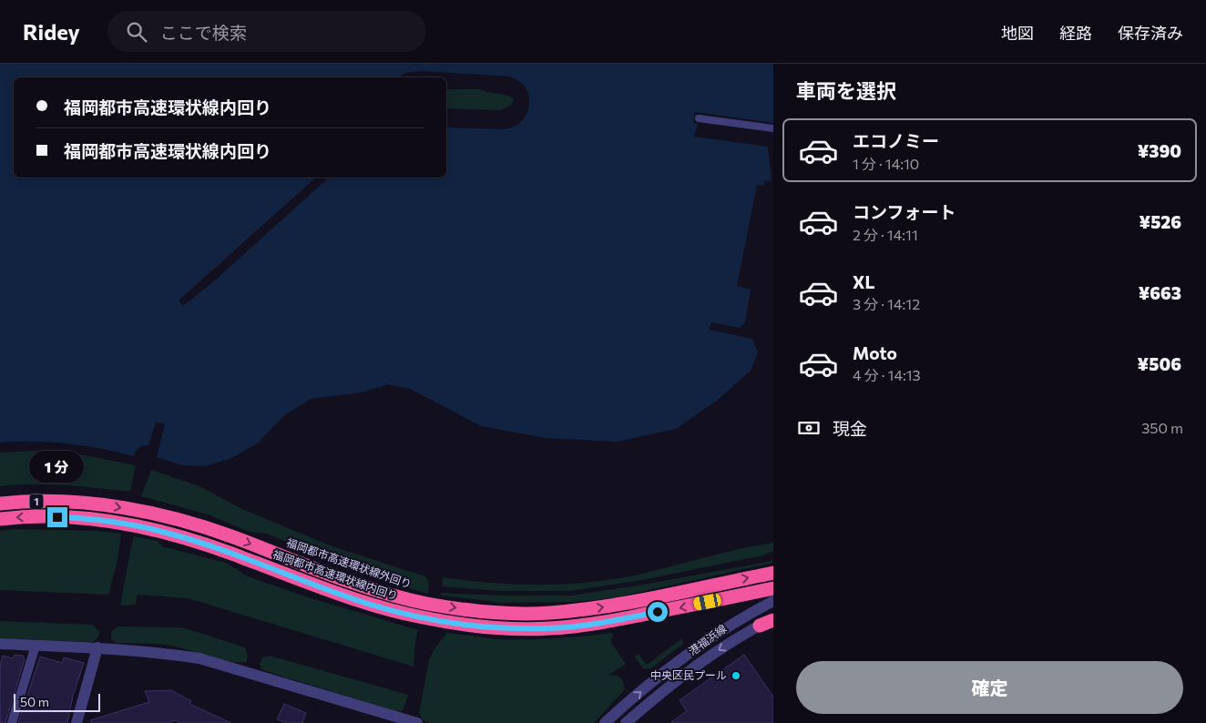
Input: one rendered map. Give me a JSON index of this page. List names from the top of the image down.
{
  "streets": {
    "highway": ["1", "福岡都市高速環状線外回り", "福岡都市高速環状線内回り"],
    "street": ["港福浜線"]
  },
  "one_way": ["福岡都市高速環状線外回り", "福岡都市高速環状線内回り"],
  "places": ["中央区民プール"],
  "scale_bar": "50 m",
  "page": {
    "header": "Ridey",
    "search": "ここで検索",
    "nav": ["地図", "経路", "保存済み"],
    "heading": "車両を選択",
    "banner": ["福岡都市高速環状線内回り", "福岡都市高速環状線内回り"],
    "list": [
      {
        "name": "エコノミー",
        "note": "1 分 · 14:10",
        "value": "¥390"
      },
      {
        "name": "コンフォート",
        "note": "2 分 · 14:11",
        "value": "¥526"
      },
      {
        "name": "XL",
        "note": "3 分 · 14:12",
        "value": "¥663"
      },
      {
        "name": "Moto",
        "note": "4 分 · 14:13",
        "value": "¥506"
      }
    ],
    "pay": ["現金", "350 m"],
    "bubble": "1 分",
    "buttons": "確定",
    "scale": "50 m"
  }
}
